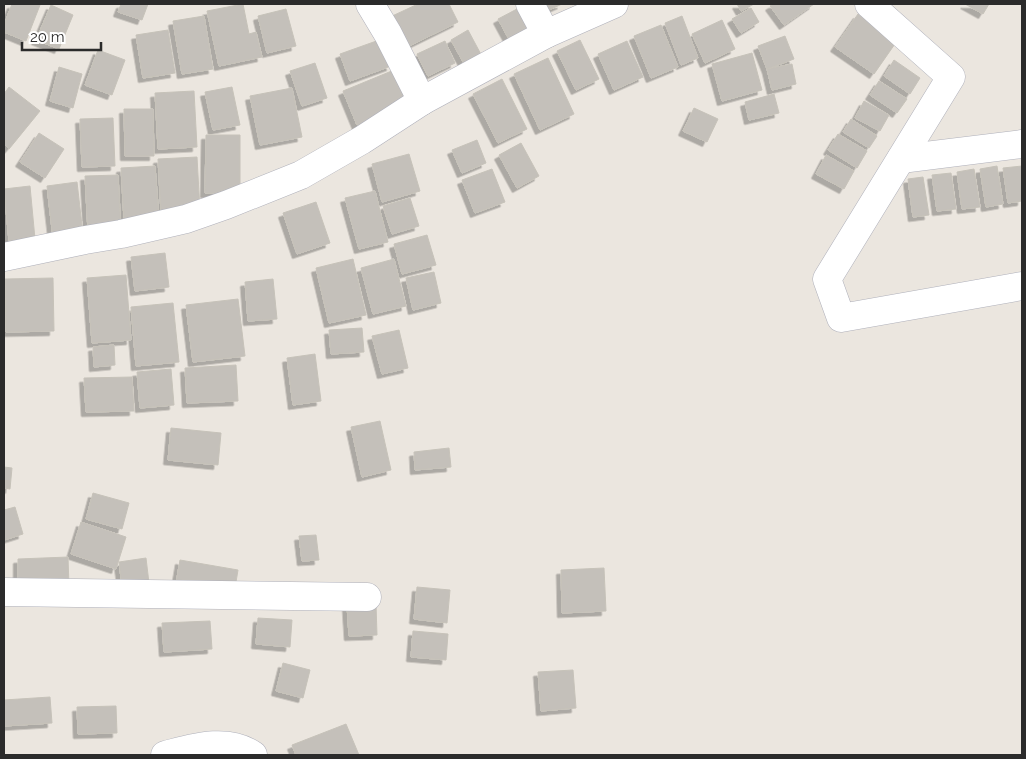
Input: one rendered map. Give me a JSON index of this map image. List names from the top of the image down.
{
  "scale_bar": "20 m"
}
